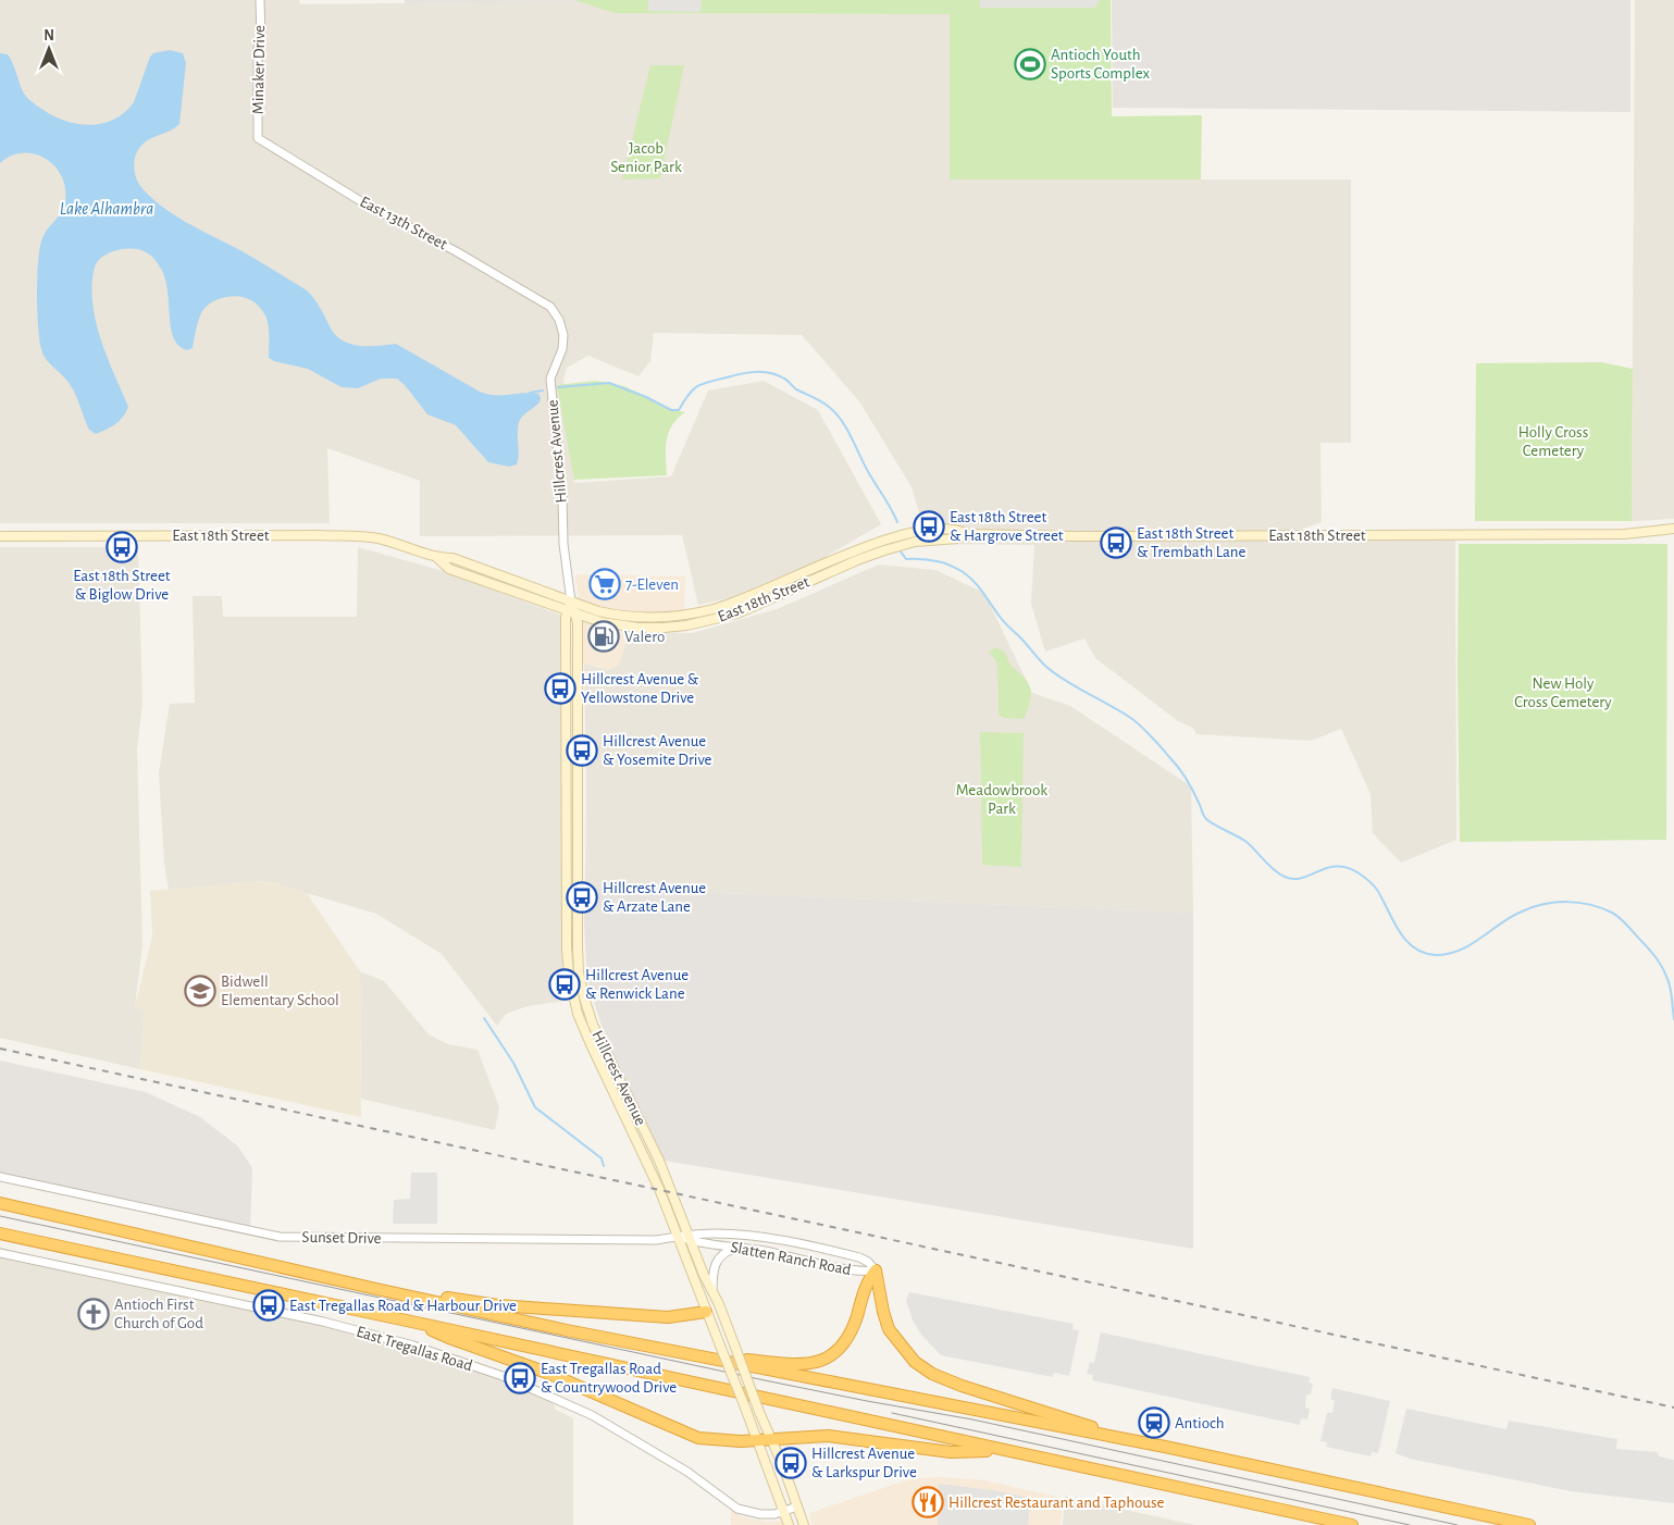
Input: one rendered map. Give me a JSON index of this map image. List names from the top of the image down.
{
  "streets": {
    "main road": ["Hillcrest Avenue", "East 18th Street"],
    "street": [
      "Minaker Drive",
      "East 13th Street",
      "Sunset Drive",
      "Slatten Ranch Road",
      "East Tregallas Road"
    ]
  },
  "crossings": [
    ["Minaker Drive", "East 13th Street"],
    ["East 13th Street", "Hillcrest Avenue"],
    ["Hillcrest Avenue", "East 18th Street"],
    ["Hillcrest Avenue", "Sunset Drive"],
    ["Hillcrest Avenue", "Slatten Ranch Road"],
    ["Hillcrest Avenue", "East Tregallas Road"],
    ["Sunset Drive", "Slatten Ranch Road"]
  ],
  "water": ["Lake Alhambra"],
  "parks": [
    "Jacob Senior Park",
    "Holly Cross Cemetery",
    "New Holy Cross Cemetery",
    "Meadowbrook Park"
  ],
  "places": {
    "sports": ["Antioch Youth Sports Complex"],
    "bus stop": [
      "East 18th Street & Hargrove Street",
      "East 18th Street & Trembath Lane",
      "East 18th Street & Biglow Drive",
      "Hillcrest Avenue & Yellowstone Drive",
      "Hillcrest Avenue & Yosemite Drive",
      "Hillcrest Avenue & Arzate Lane",
      "Hillcrest Avenue & Renwick Lane",
      "East Tregallas Road & Harbour Drive",
      "East Tregallas Road & Countrywood Drive",
      "Hillcrest Avenue & Larkspur Drive"
    ],
    "supermarket": ["7-Eleven"],
    "fuel station": ["Valero"],
    "school or university": ["Bidwell Elementary School"],
    "church": ["Antioch First Church of God"],
    "station": ["Antioch"],
    "restaurant": ["Hillcrest Restaurant and Taphouse"]
  },
  "north": "top"
}
